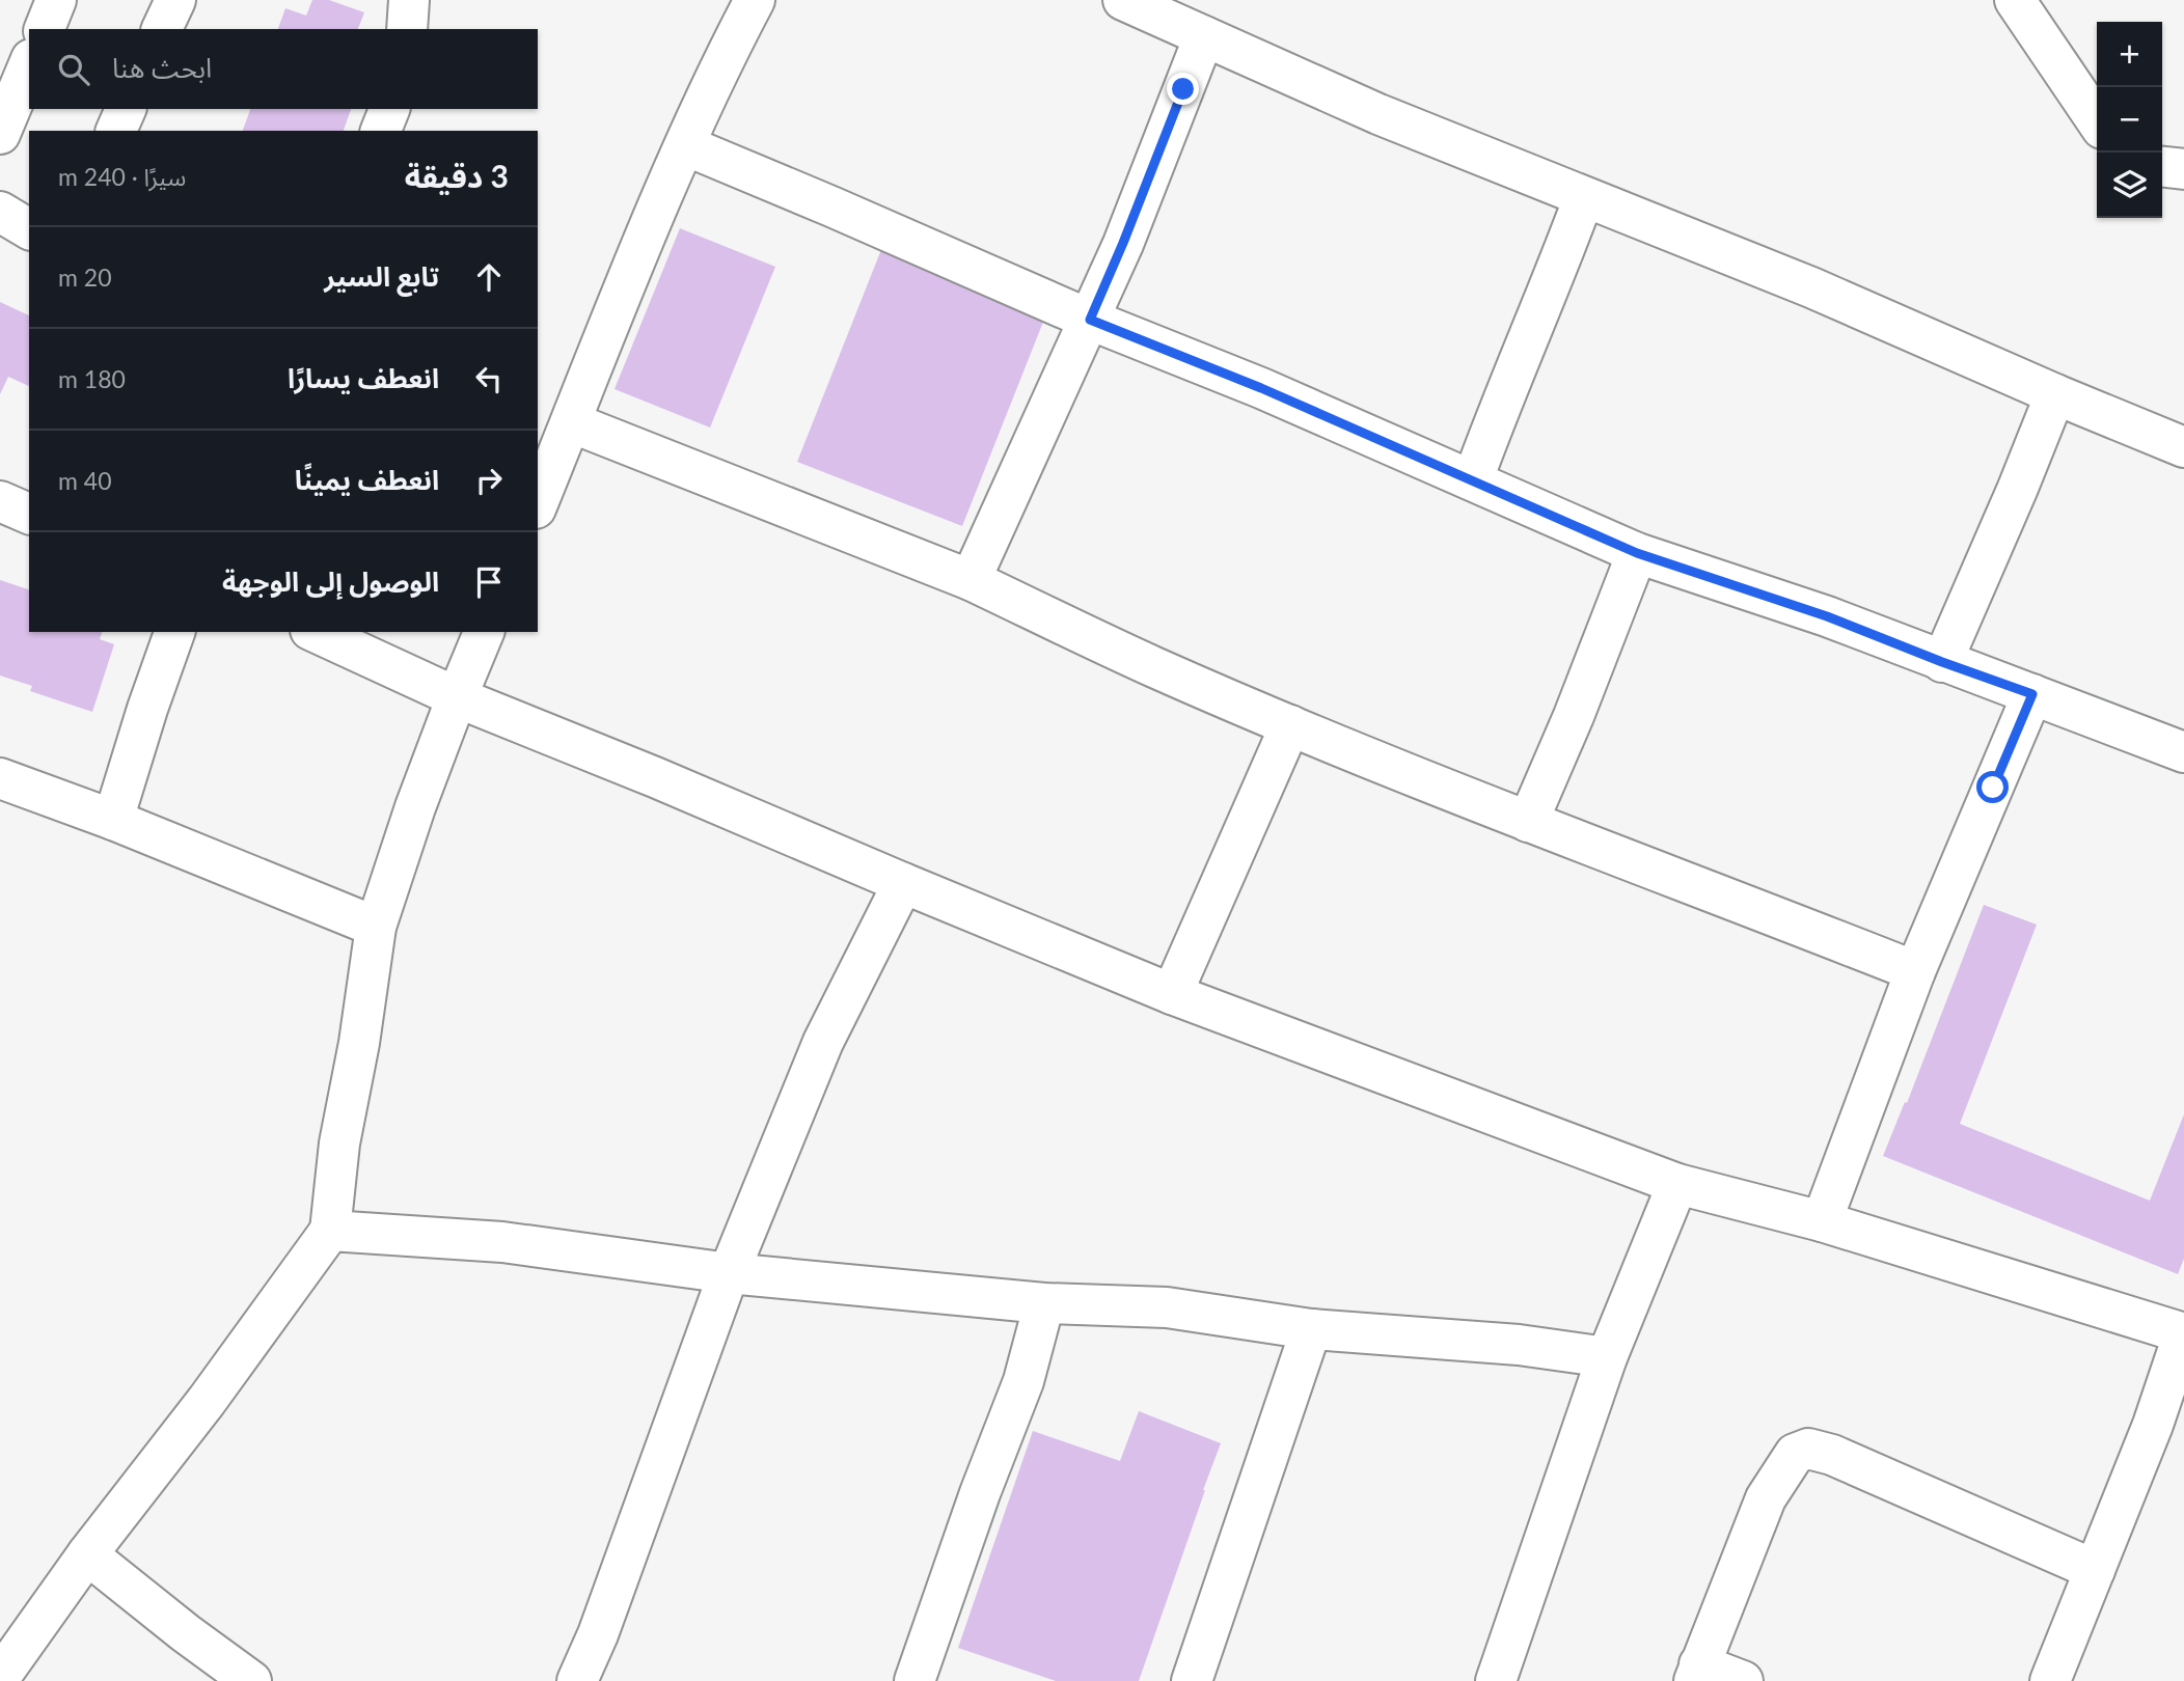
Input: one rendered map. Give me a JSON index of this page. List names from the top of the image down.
{
  "page": {
    "map_buttons": ["+", "−"],
    "search": "ابحث هنا",
    "heading": ["3 دقيقة", "سيرًا · 240 m"],
    "list": [
      ["تابع السير", "20 m"],
      ["انعطف يسارًا", "180 m"],
      ["انعطف يمينًا", "40 m"],
      "الوصول إلى الوجهة"
    ]
  }
}
